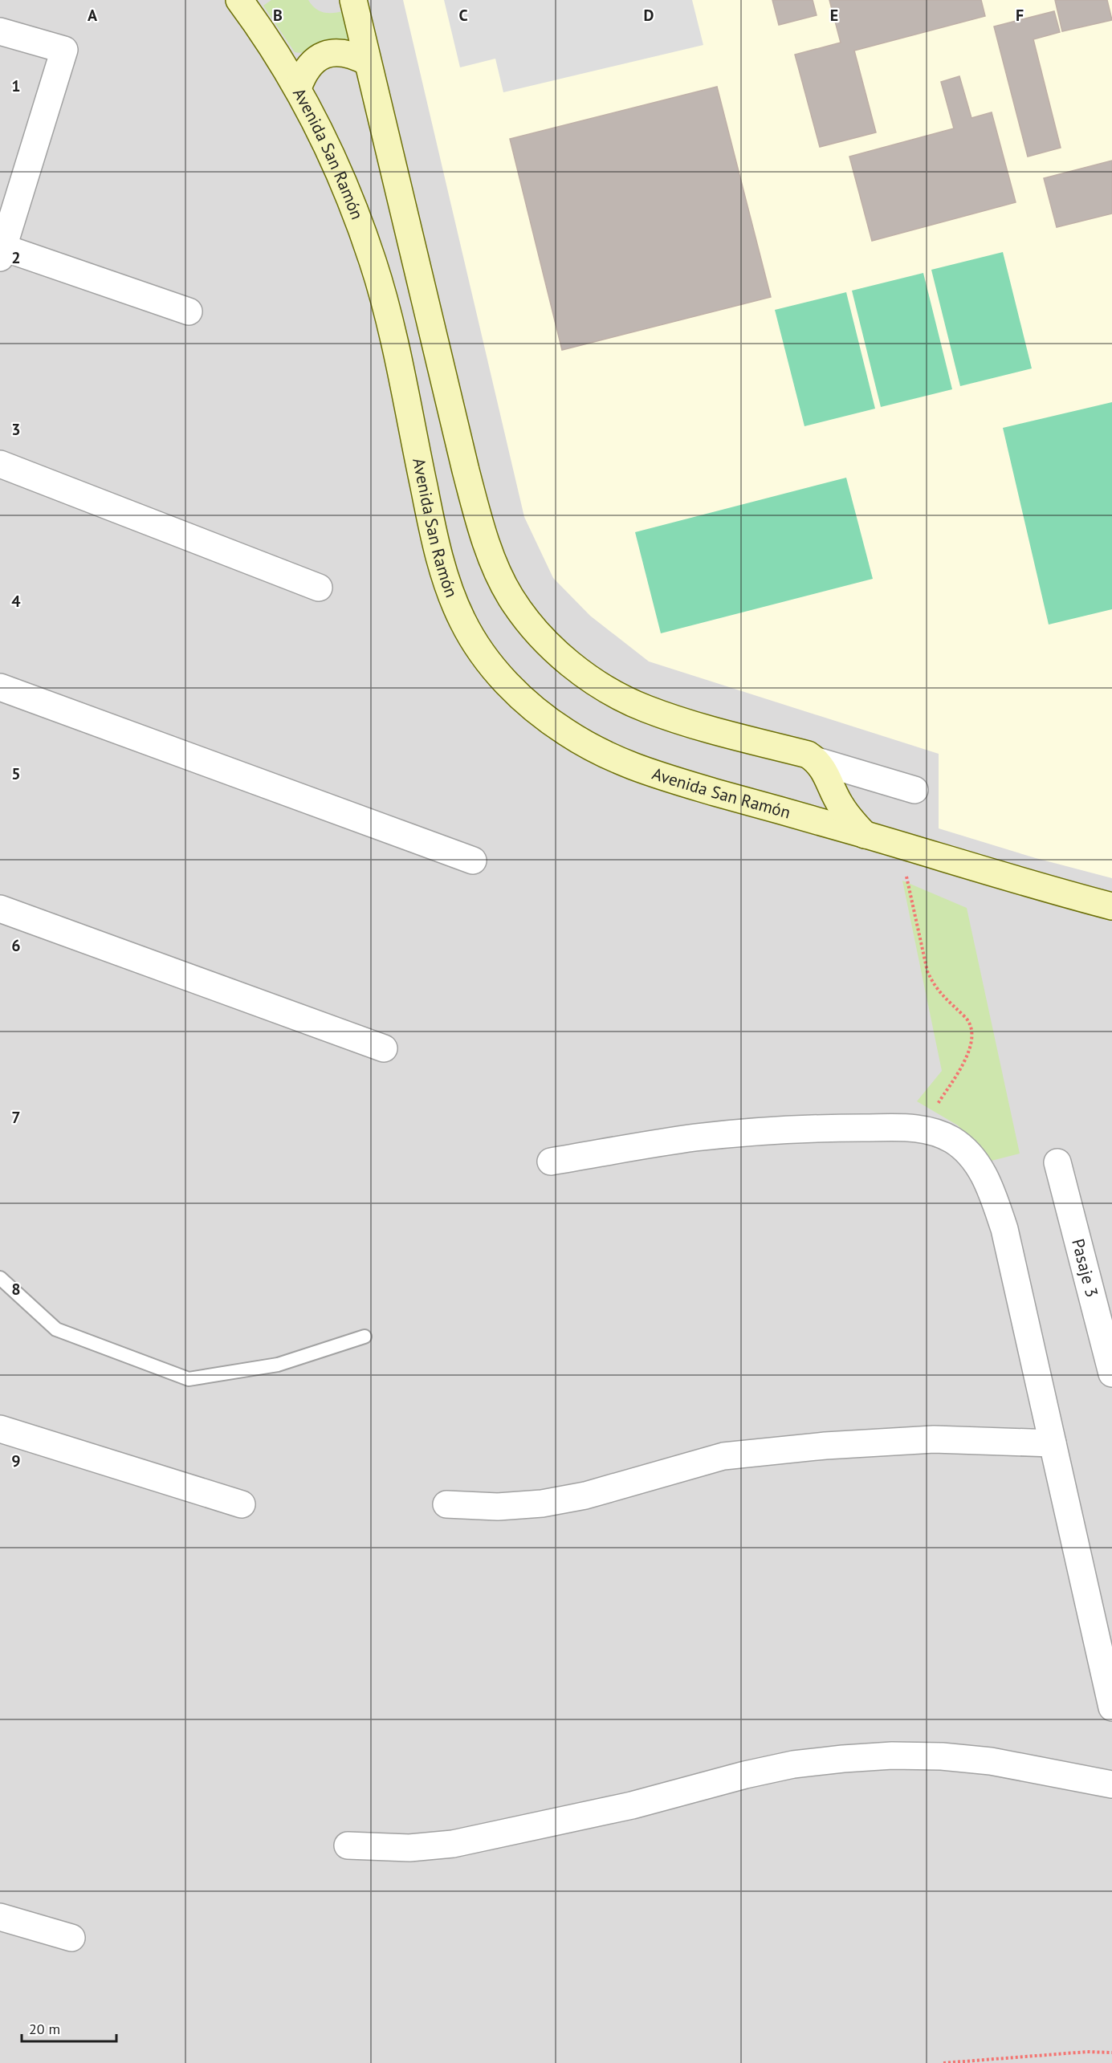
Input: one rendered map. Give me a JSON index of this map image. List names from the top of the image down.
{
  "streets": {
    "street": ["Avenida San Ramón", "Pasaje 3"]
  },
  "scale_bar": "20 m",
  "grid": {
    "columns": [
      "A",
      "B",
      "C",
      "D",
      "E",
      "F"
    ],
    "rows": [
      "1",
      "2",
      "3",
      "4",
      "5",
      "6",
      "7",
      "8",
      "9"
    ]
  }
}
